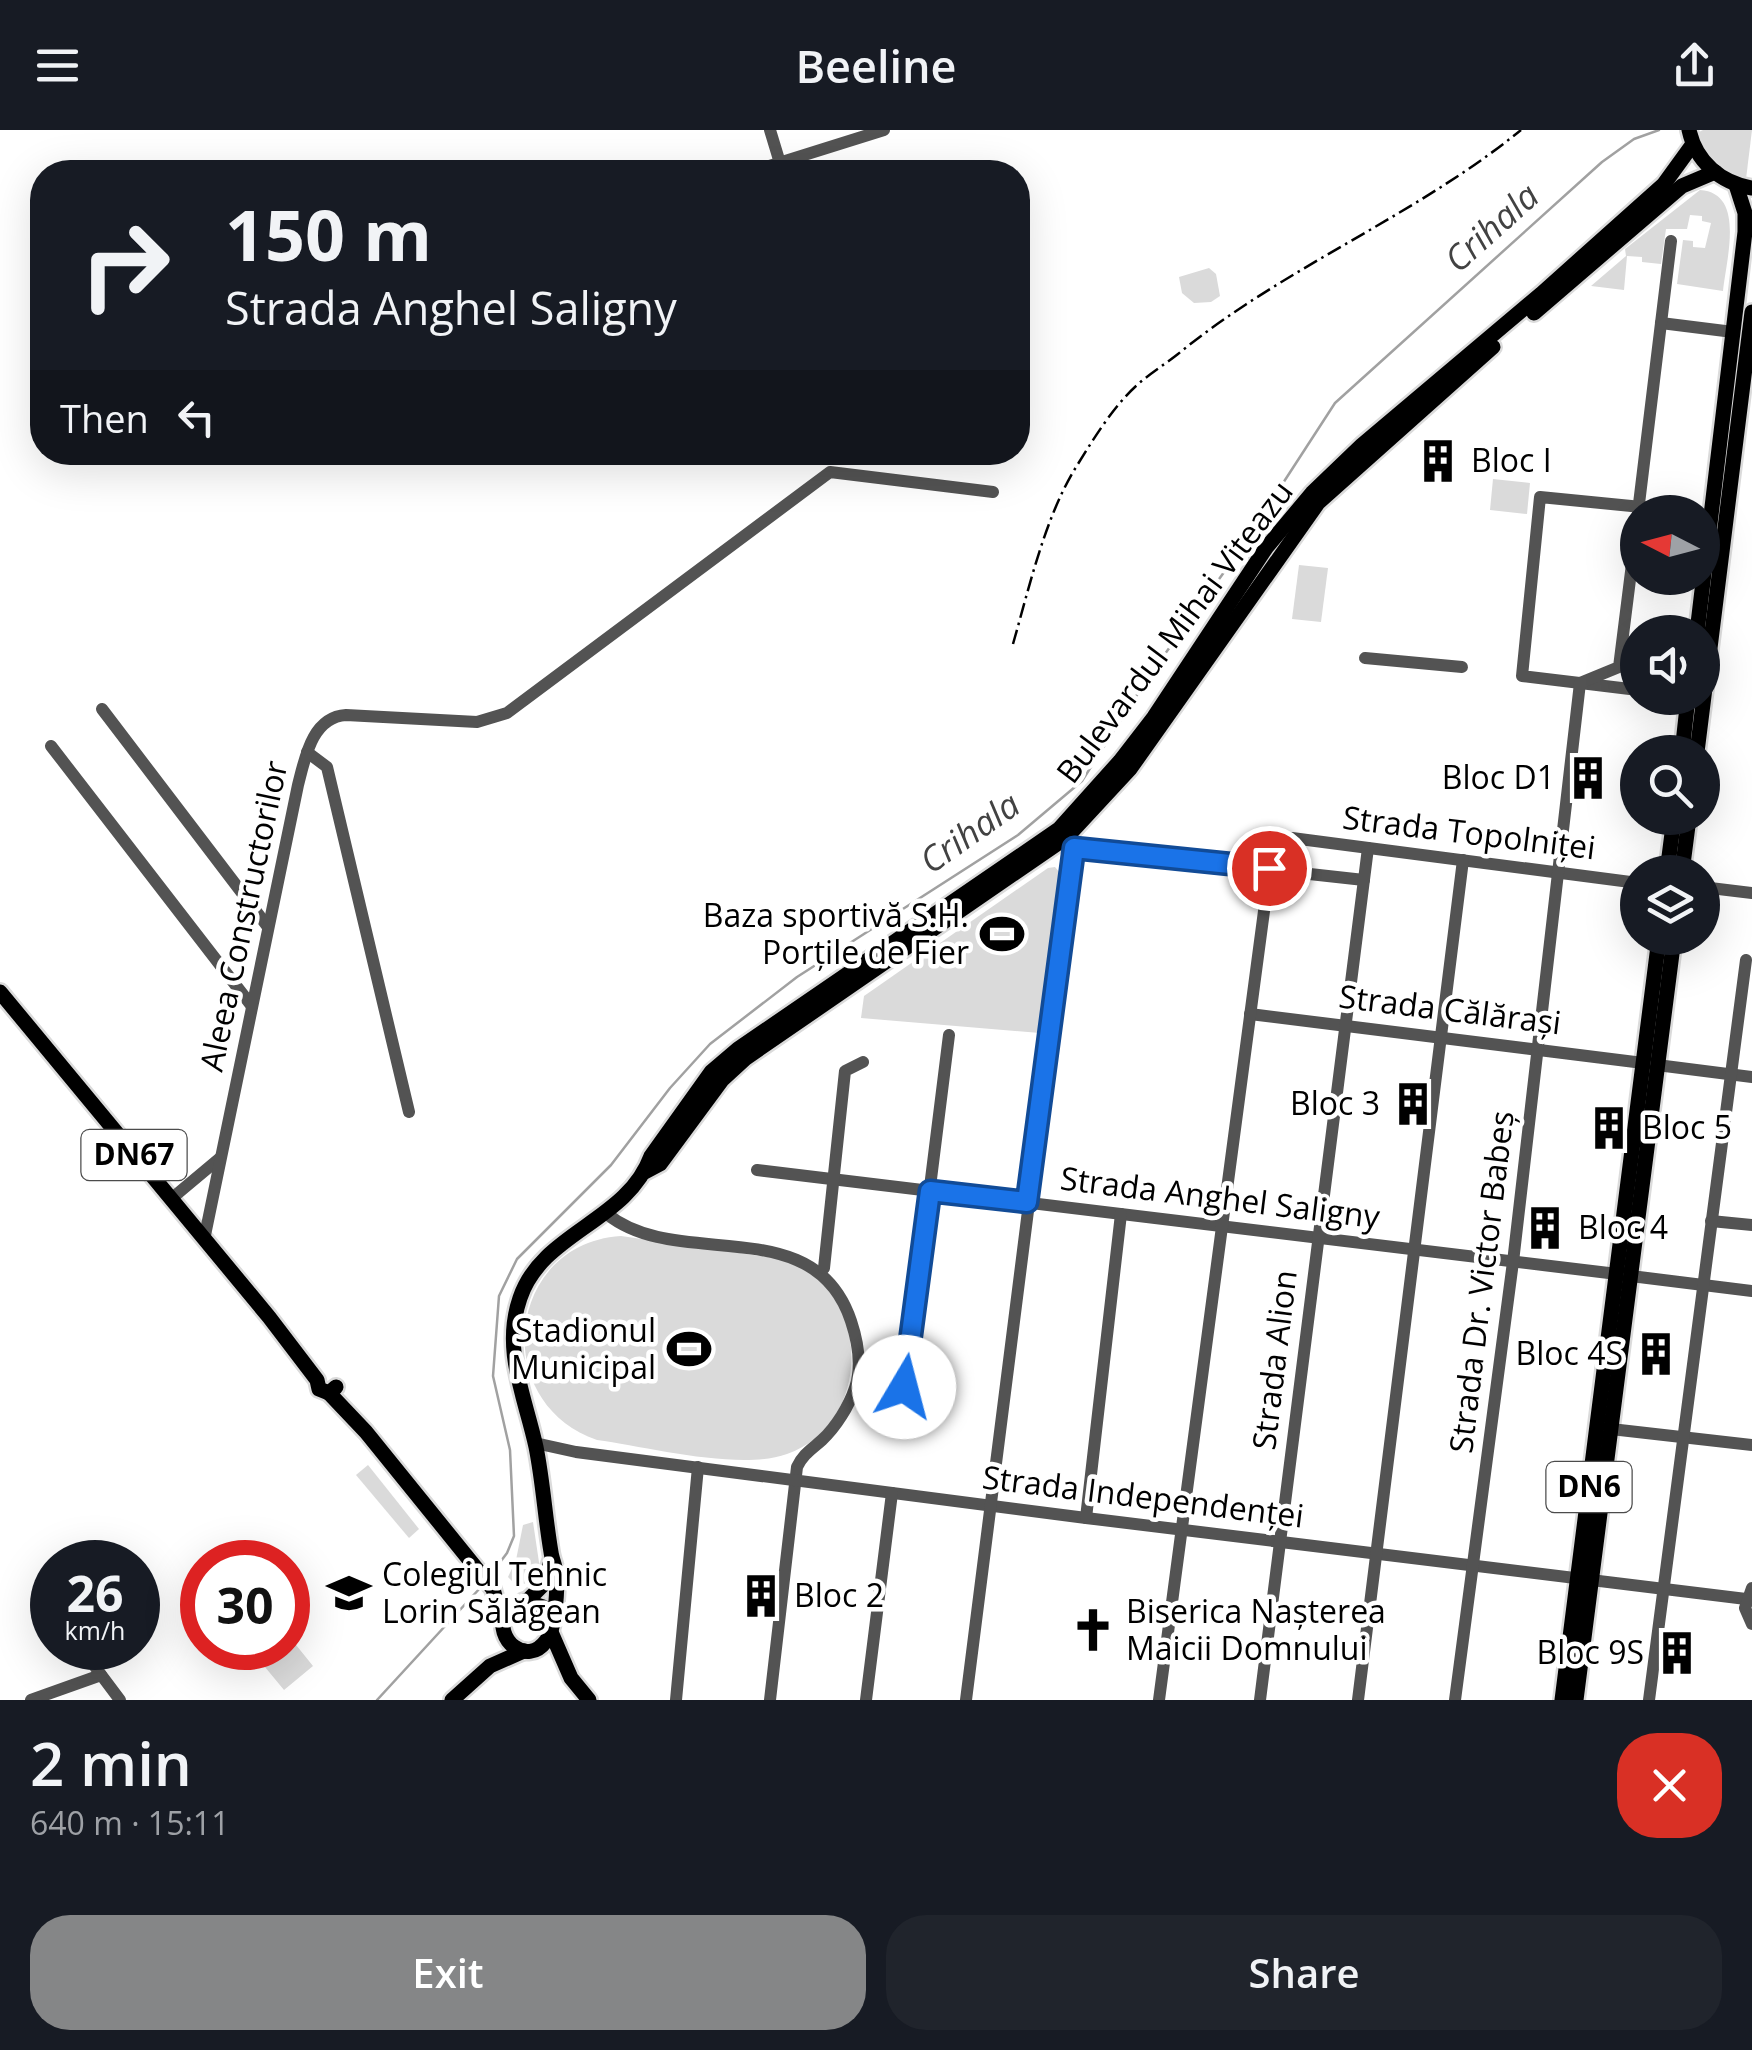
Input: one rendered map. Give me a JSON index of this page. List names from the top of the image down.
{
  "streets": {
    "main road": ["Bulevardul Mihai Viteazu", "DN67", "DN6"],
    "street": [
      "Strada Topolniței",
      "Aleea Constructorilor",
      "Strada Călărași",
      "Strada Anghel Saligny",
      "Strada Dr. Victor Babeș",
      "Strada Alion",
      "Strada Independenței"
    ]
  },
  "crossings": [
    ["Bulevardul Mihai Viteazu", "Strada Independenței"],
    ["Strada Topolniței", "Strada Dr. Victor Babeș"],
    ["Strada Topolniței", "Strada Alion"],
    ["Aleea Constructorilor", "DN67"],
    ["Strada Călărași", "Strada Dr. Victor Babeș"],
    ["Strada Călărași", "Strada Alion"],
    ["Strada Călărași", "DN6"],
    ["Strada Anghel Saligny", "Strada Dr. Victor Babeș"],
    ["Strada Anghel Saligny", "Strada Alion"],
    ["Strada Anghel Saligny", "DN6"],
    ["Strada Dr. Victor Babeș", "Strada Independenței"],
    ["Strada Alion", "Strada Independenței"],
    ["DN6", "Strada Independenței"]
  ],
  "water": ["Crihala"],
  "places": {
    "building": [
      "Bloc I",
      "Bloc D1",
      "Bloc 3",
      "Bloc 5",
      "Bloc 4",
      "Bloc 4S",
      "Bloc 2",
      "Bloc 9S"
    ],
    "sports": ["Baza sportivă S.H. Porțile de Fier", "Stadionul Municipal"],
    "school or university": ["Colegiul Tehnic Lorin Sălăgean"],
    "church": ["Biserica Nașterea Maicii Domnului"]
  },
  "north": "left",
  "page": {
    "header": "Beeline",
    "turn": ["150 m", "Strada Anghel Saligny"],
    "then": "Then",
    "speed": "26 km/h",
    "limit": "30",
    "heading": ["2 min", "640 m · 15:11"],
    "buttons": ["Exit", "Share"]
  }
}
